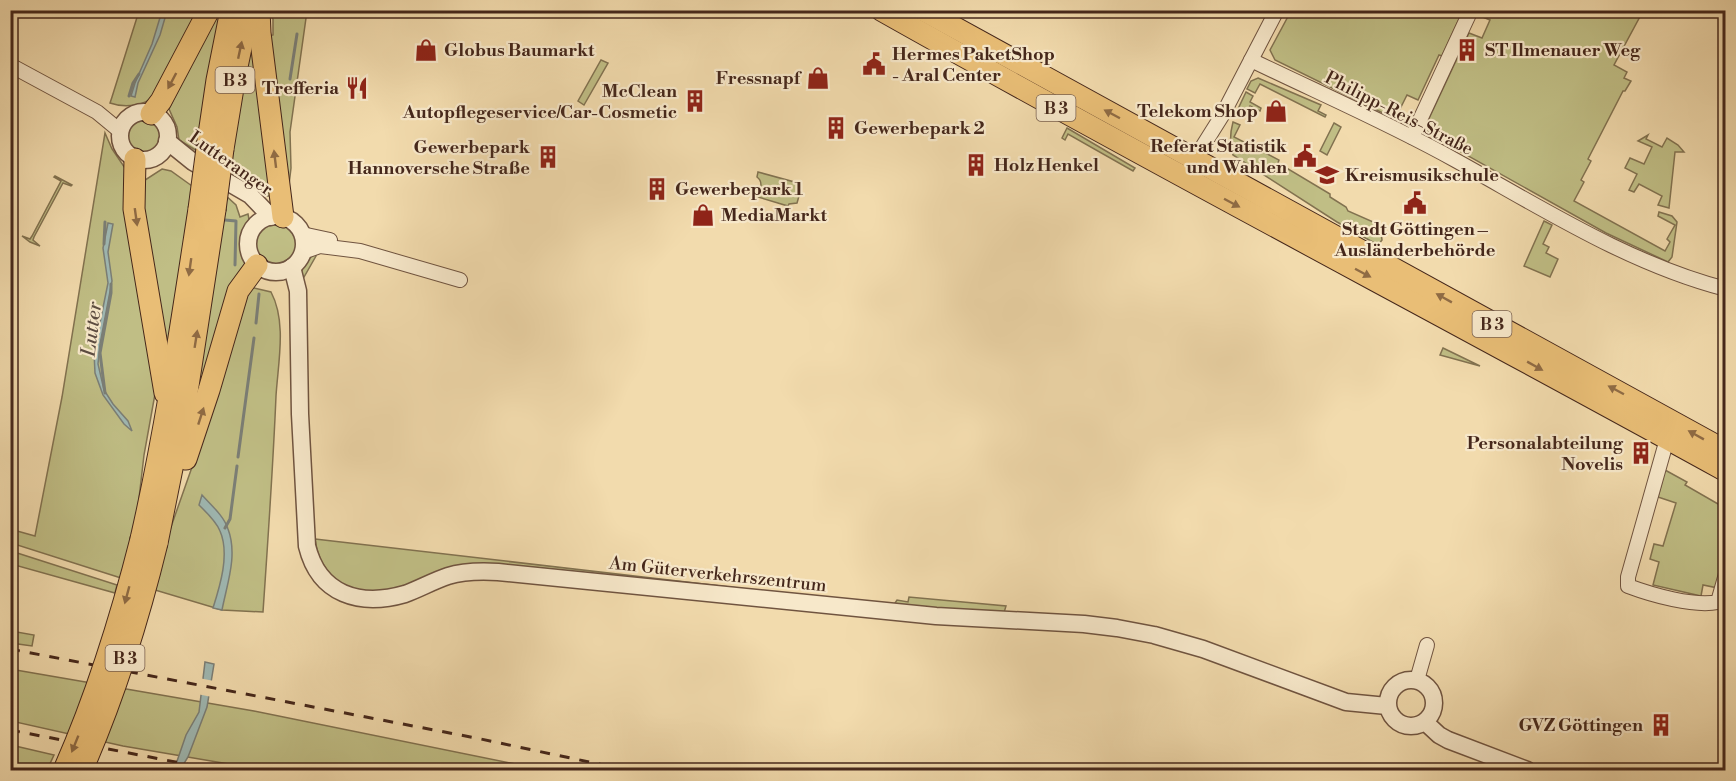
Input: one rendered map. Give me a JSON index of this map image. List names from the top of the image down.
{
  "streets": {
    "main road": ["B 3"],
    "street": ["Philipp-Reis-Straße", "Lutteranger", "Am Güterverkehrszentrum"]
  },
  "crossings": [
    ["Lutteranger", "Am Güterverkehrszentrum"]
  ],
  "water": ["Lutter"],
  "places": {
    "shop": [
      "Globus Baumarkt",
      "Fressnapf",
      "Telekom Shop",
      "MediaMarkt"
    ],
    "building": [
      "ST Ilmenauer Weg",
      "McClean Autopflegeservice/Car-Cosmetic",
      "Gewerbepark 2",
      "Gewerbepark Hannoversche Straße",
      "Holz Henkel",
      "Gewerbepark 1",
      "Personalabteilung Novelis",
      "GVZ Göttingen"
    ],
    "public building": ["Hermes PaketShop - Aral Center", "Referat Statistik und Wahlen", "Stadt Göttingen – Ausländerbehörde"],
    "restaurant": ["Trefferia"],
    "school or university": ["Kreismusikschule"]
  }
}
